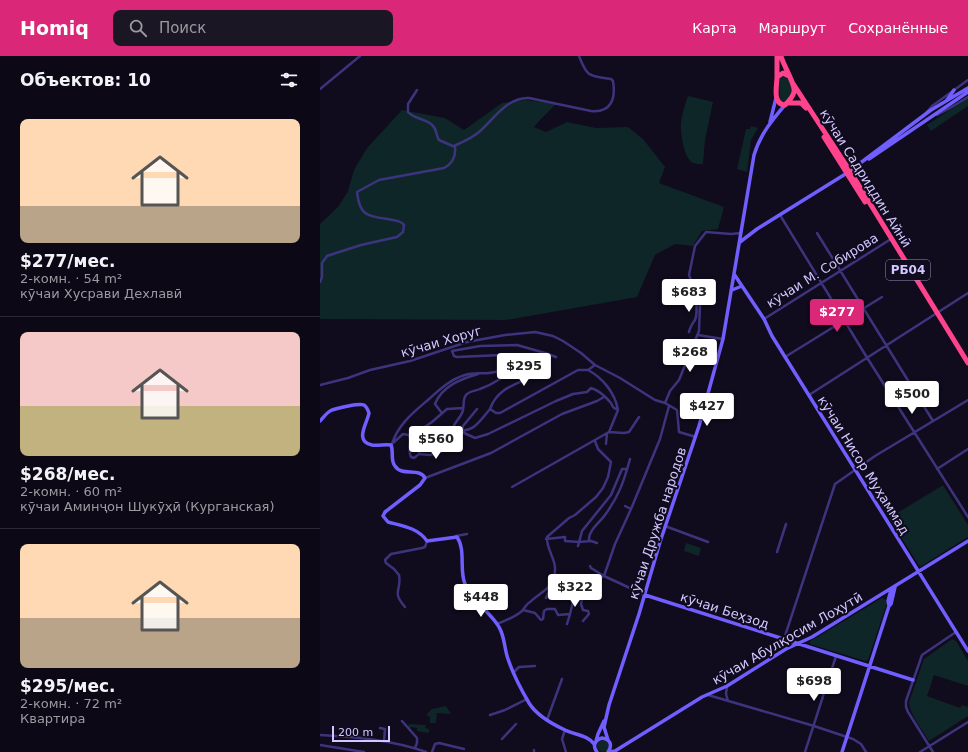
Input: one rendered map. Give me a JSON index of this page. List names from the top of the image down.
{
  "streets": {
    "highway": ["кӯчаи Садриддин Айнӣ", "РБ04"],
    "street": [
      "кӯчаи М. Собирова",
      "кӯчаи Хоруг",
      "кӯчаи Нисор Муҳаммад",
      "кӯчаи Дружба народов",
      "кӯчаи Беҳзод",
      "кӯчаи Абулқосим Лоҳутӣ"
    ]
  },
  "crossings": [
    ["кӯчаи Садриддин Айнӣ", "кӯчаи М. Собирова"],
    ["кӯчаи Садриддин Айнӣ", "РБ04"],
    ["кӯчаи М. Собирова", "кӯчаи Нисор Муҳаммад"],
    ["кӯчаи Нисор Муҳаммад", "кӯчаи Дружба народов"],
    ["кӯчаи Нисор Муҳаммад", "кӯчаи Абулқосим Лоҳутӣ"],
    ["кӯчаи Дружба народов", "кӯчаи Беҳзод"],
    ["кӯчаи Беҳзод", "кӯчаи Абулқосим Лоҳутӣ"]
  ],
  "scale_bar": "200 m",
  "page": {
    "header": "Homiq",
    "search": "Поиск",
    "nav": ["Карта", "Маршрут", "Сохранённые"],
    "heading": "Объектов: 10",
    "list": [
      {
        "name": "$277/мес.",
        "note": "2-комн. · 54 m² · кӯчаи Хусрави Дехлавӣ"
      },
      {
        "name": "$268/мес.",
        "note": "2-комн. · 60 m² · кӯчаи Аминҷон Шукӯҳӣ (Курганская)"
      },
      {
        "name": "$295/мес.",
        "note": "2-комн. · 72 m² · Квартира"
      }
    ],
    "price": [
      "$683",
      "$277",
      "$268",
      "$295",
      "$500",
      "$427",
      "$560",
      "$322",
      "$448",
      "$698"
    ],
    "scale": "200 m"
  }
}
